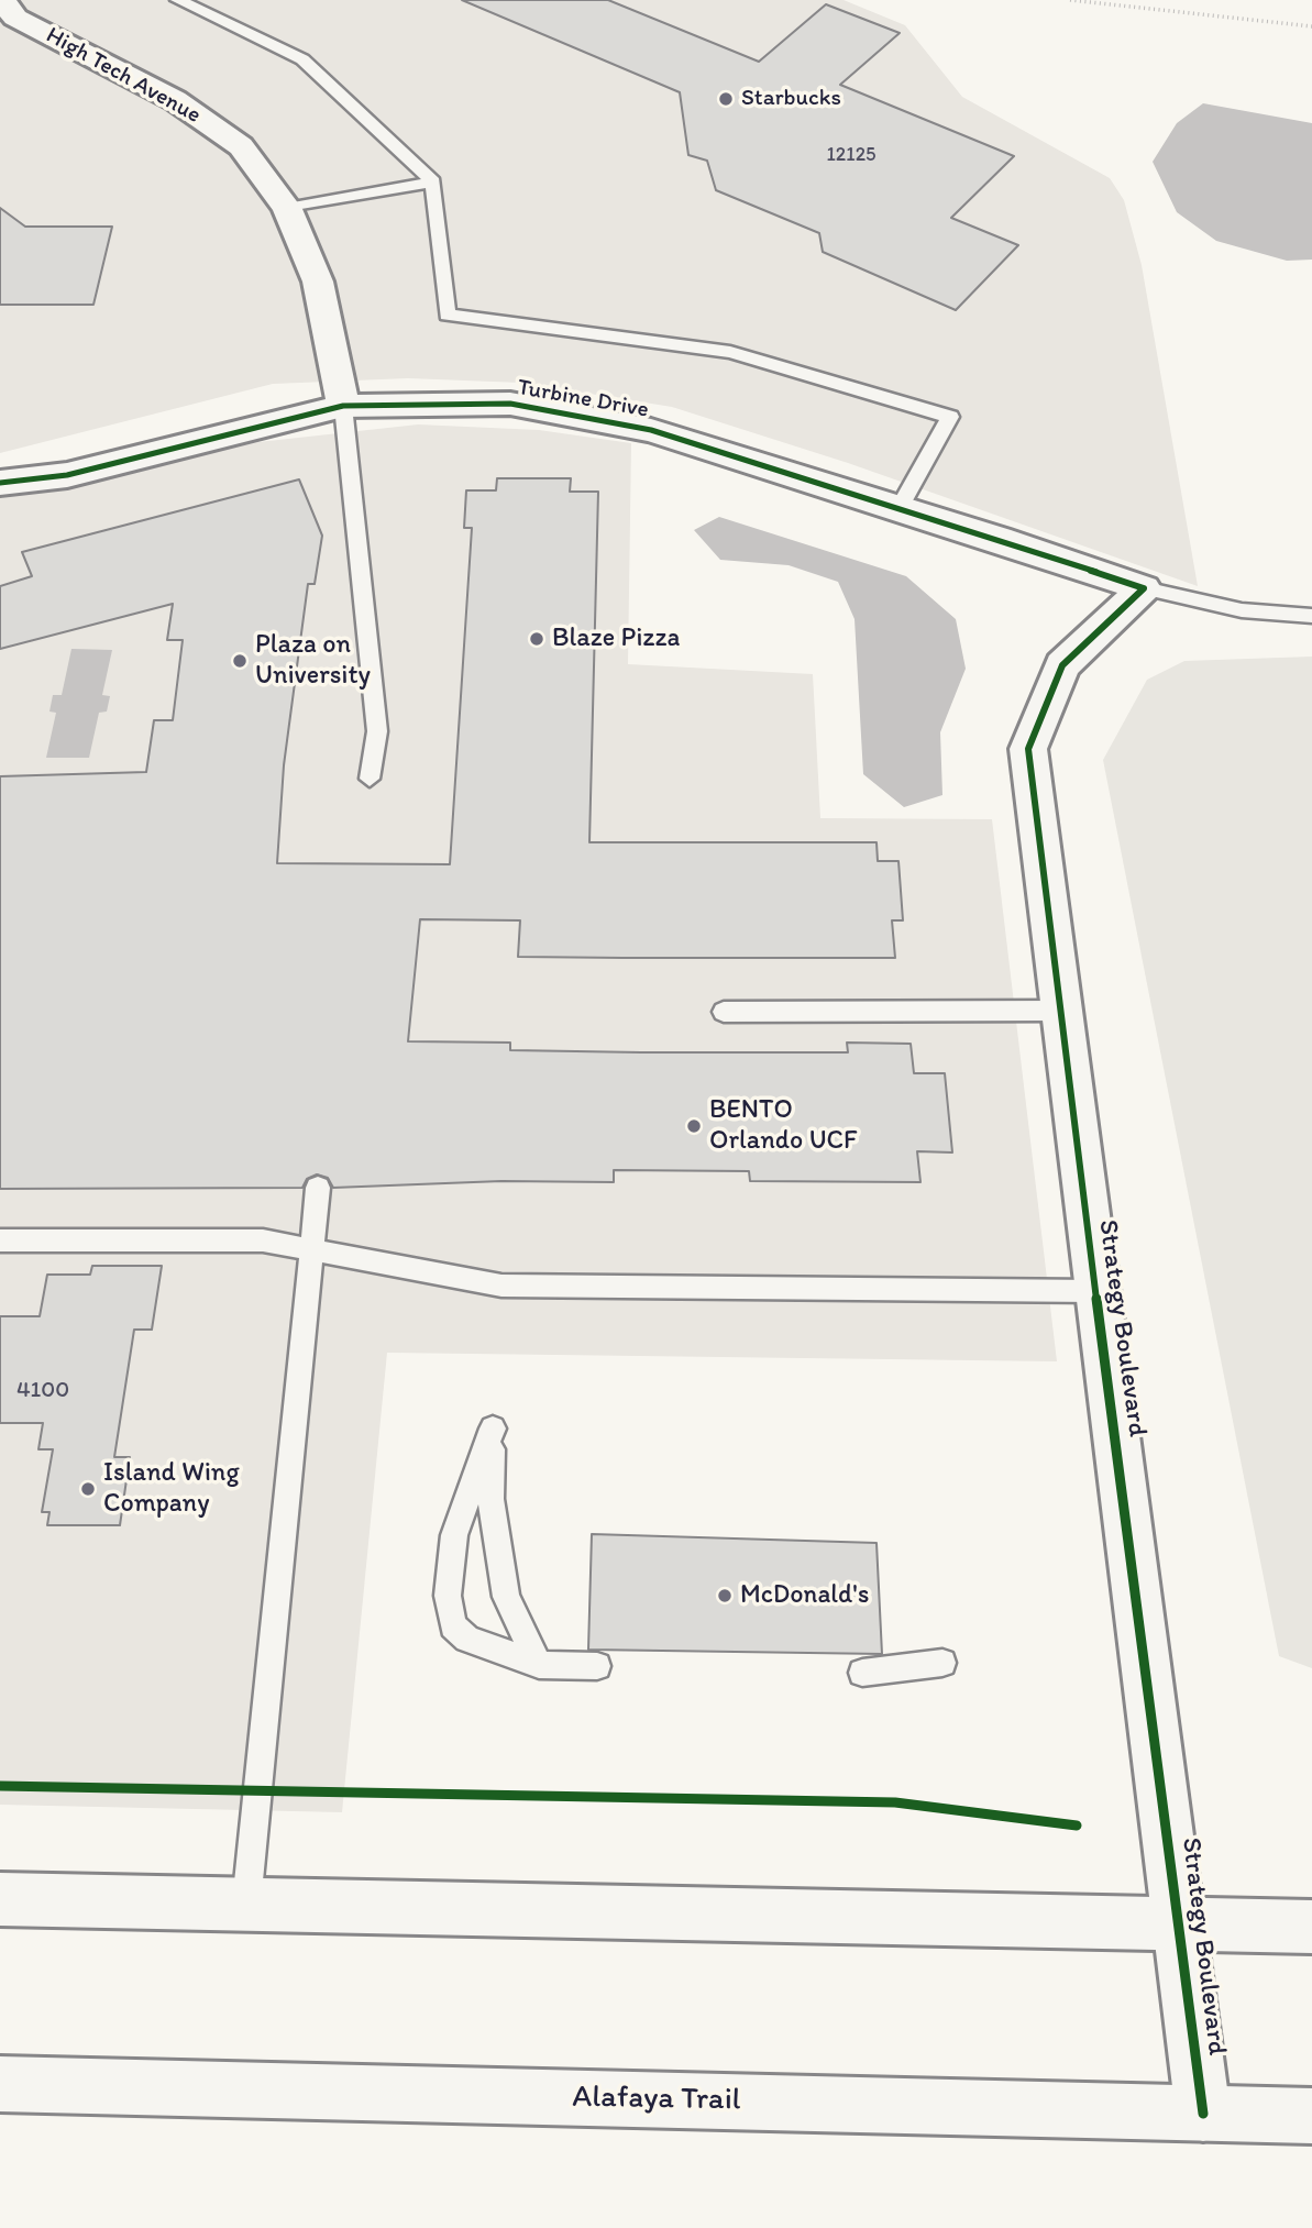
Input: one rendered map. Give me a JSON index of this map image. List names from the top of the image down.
{
  "streets": {
    "street": [
      "High Tech Avenue",
      "Turbine Drive",
      "Strategy Boulevard",
      "Alafaya Trail"
    ]
  },
  "crossings": [
    ["High Tech Avenue", "Turbine Drive"],
    ["Turbine Drive", "Strategy Boulevard"],
    ["Strategy Boulevard", "Alafaya Trail"]
  ],
  "places": [
    "Starbucks",
    "Blaze Pizza",
    "Plaza on University",
    "BENTO Orlando UCF",
    "Island Wing Company",
    "McDonald's"
  ],
  "house_numbers": ["12125", "4100"]
}
